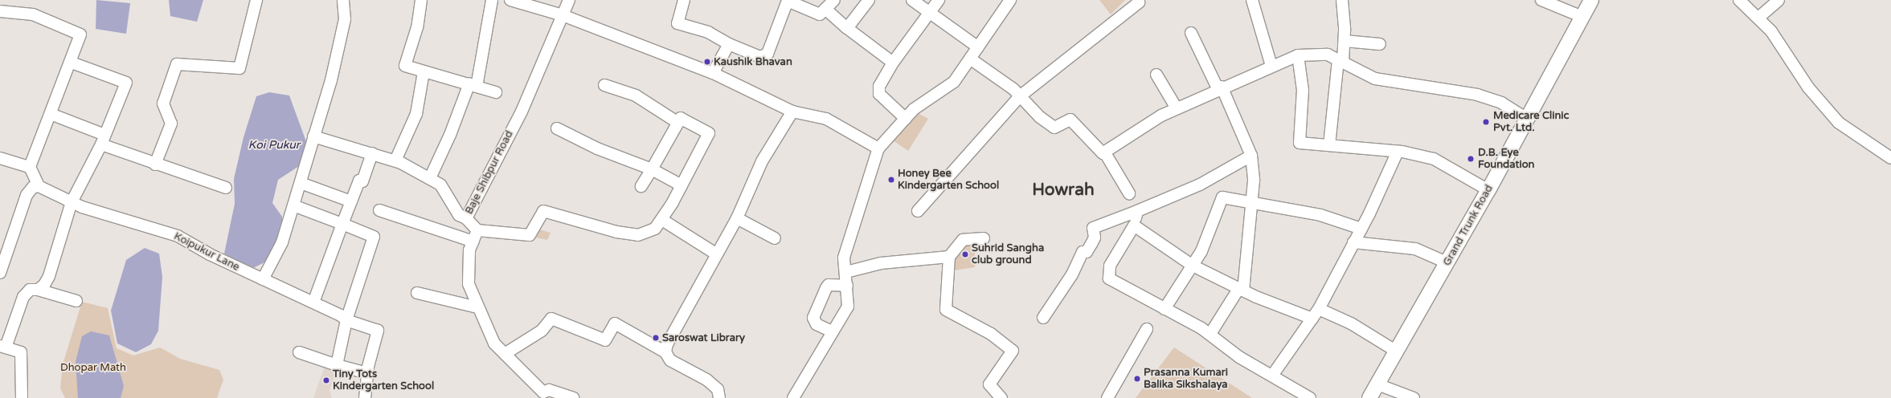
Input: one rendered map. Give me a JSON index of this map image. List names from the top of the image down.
{
  "streets": {
    "main road": ["Grand Trunk Road"],
    "street": ["Baje Shibpur Road", "Koipukur Lane"]
  },
  "districts": ["Howrah"],
  "water": ["Koi Pukur"],
  "parks": ["Dhopar Math"],
  "places": [
    "Kaushik Bhavan",
    "Medicare Clinic Pvt. Ltd.",
    "D.B. Eye Foundation",
    "Honey Bee Kindergarten School",
    "Suhrid Sangha club ground",
    "Saroswat Library",
    "Prasanna Kumari Balika Sikshalaya",
    "Tiny Tots Kindergarten School"
  ]
}
